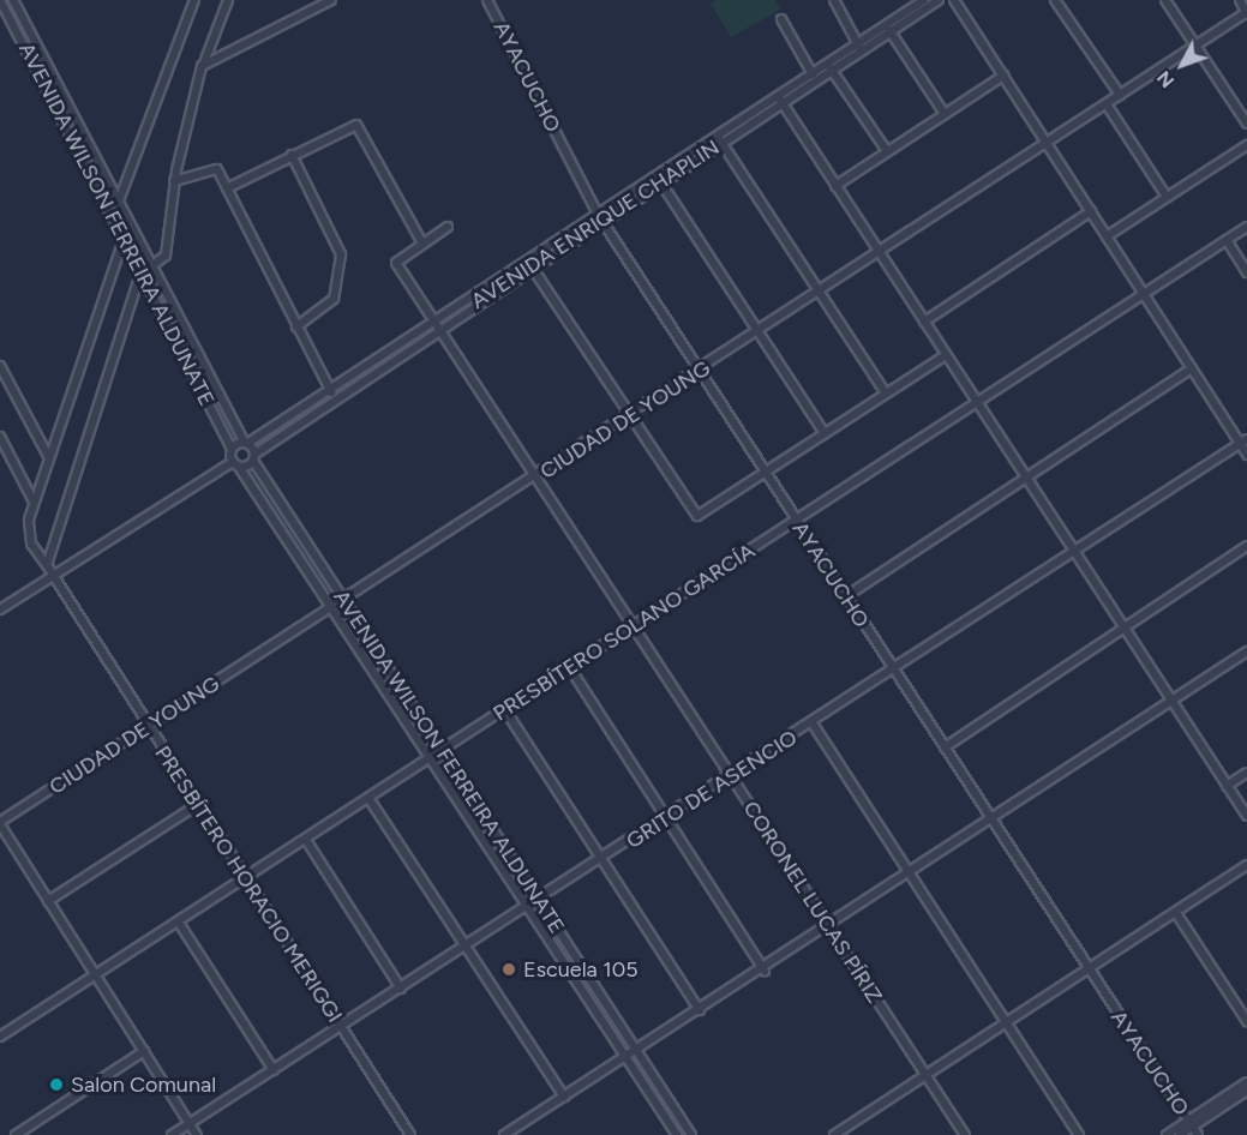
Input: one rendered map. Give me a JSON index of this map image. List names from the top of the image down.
{
  "streets": {
    "street": [
      "AYACUCHO",
      "AVENIDA WILSON FERREIRA ALDUNATE",
      "AVENIDA ENRIQUE CHAPLIN",
      "CIUDAD DE YOUNG",
      "PRESBÍTERO SOLANO GARCÍA",
      "GRITO DE ASENCIO",
      "PRESBÍTERO HORACIO MERIGGI",
      "CORONEL LUCAS PÍRIZ"
    ]
  },
  "crossings": [
    ["AYACUCHO", "AVENIDA ENRIQUE CHAPLIN"],
    ["AYACUCHO", "CIUDAD DE YOUNG"],
    ["AYACUCHO", "PRESBÍTERO SOLANO GARCÍA"],
    ["AYACUCHO", "GRITO DE ASENCIO"],
    ["AVENIDA WILSON FERREIRA ALDUNATE", "AVENIDA ENRIQUE CHAPLIN"],
    ["AVENIDA WILSON FERREIRA ALDUNATE", "CIUDAD DE YOUNG"],
    ["AVENIDA WILSON FERREIRA ALDUNATE", "PRESBÍTERO SOLANO GARCÍA"],
    ["AVENIDA WILSON FERREIRA ALDUNATE", "GRITO DE ASENCIO"],
    ["AVENIDA WILSON FERREIRA ALDUNATE", "PRESBÍTERO HORACIO MERIGGI"],
    ["AVENIDA ENRIQUE CHAPLIN", "CORONEL LUCAS PÍRIZ"],
    ["CIUDAD DE YOUNG", "PRESBÍTERO HORACIO MERIGGI"],
    ["CIUDAD DE YOUNG", "CORONEL LUCAS PÍRIZ"],
    ["PRESBÍTERO SOLANO GARCÍA", "PRESBÍTERO HORACIO MERIGGI"],
    ["PRESBÍTERO SOLANO GARCÍA", "CORONEL LUCAS PÍRIZ"],
    ["GRITO DE ASENCIO", "PRESBÍTERO HORACIO MERIGGI"],
    ["GRITO DE ASENCIO", "CORONEL LUCAS PÍRIZ"]
  ],
  "places": ["Escuela 105", "Salon Comunal"],
  "north": "bottom left"
}
